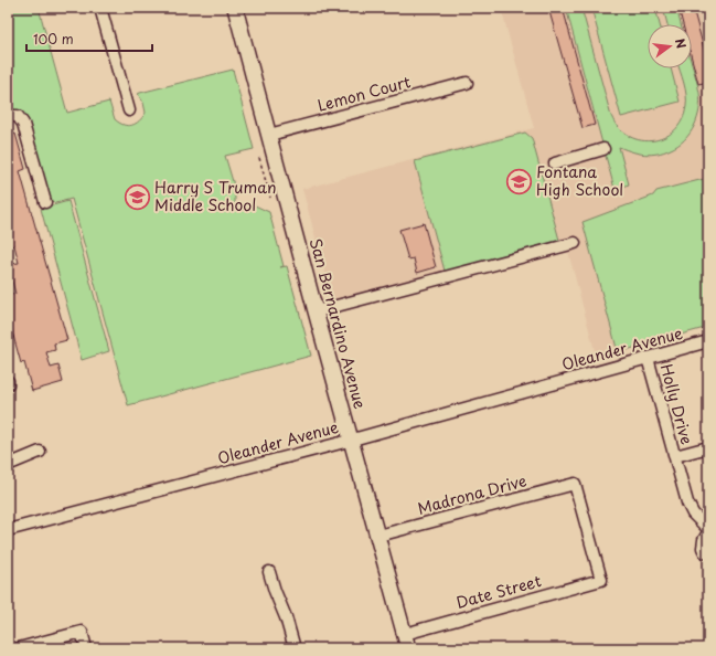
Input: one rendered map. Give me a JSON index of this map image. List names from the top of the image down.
{
  "streets": {
    "main road": ["San Bernardino Avenue"],
    "street": [
      "Lemon Court",
      "Oleander Avenue",
      "Holly Drive",
      "Madrona Drive",
      "Date Street"
    ]
  },
  "crossings": [
    ["Lemon Court", "San Bernardino Avenue"],
    ["San Bernardino Avenue", "Oleander Avenue"],
    ["San Bernardino Avenue", "Madrona Drive"],
    ["San Bernardino Avenue", "Date Street"],
    ["Oleander Avenue", "Holly Drive"],
    ["Madrona Drive", "Date Street"]
  ],
  "places": {
    "school or university": ["Fontana High School", "Harry S Truman Middle School"]
  },
  "scale_bar": "100 m",
  "north": "right"
}
